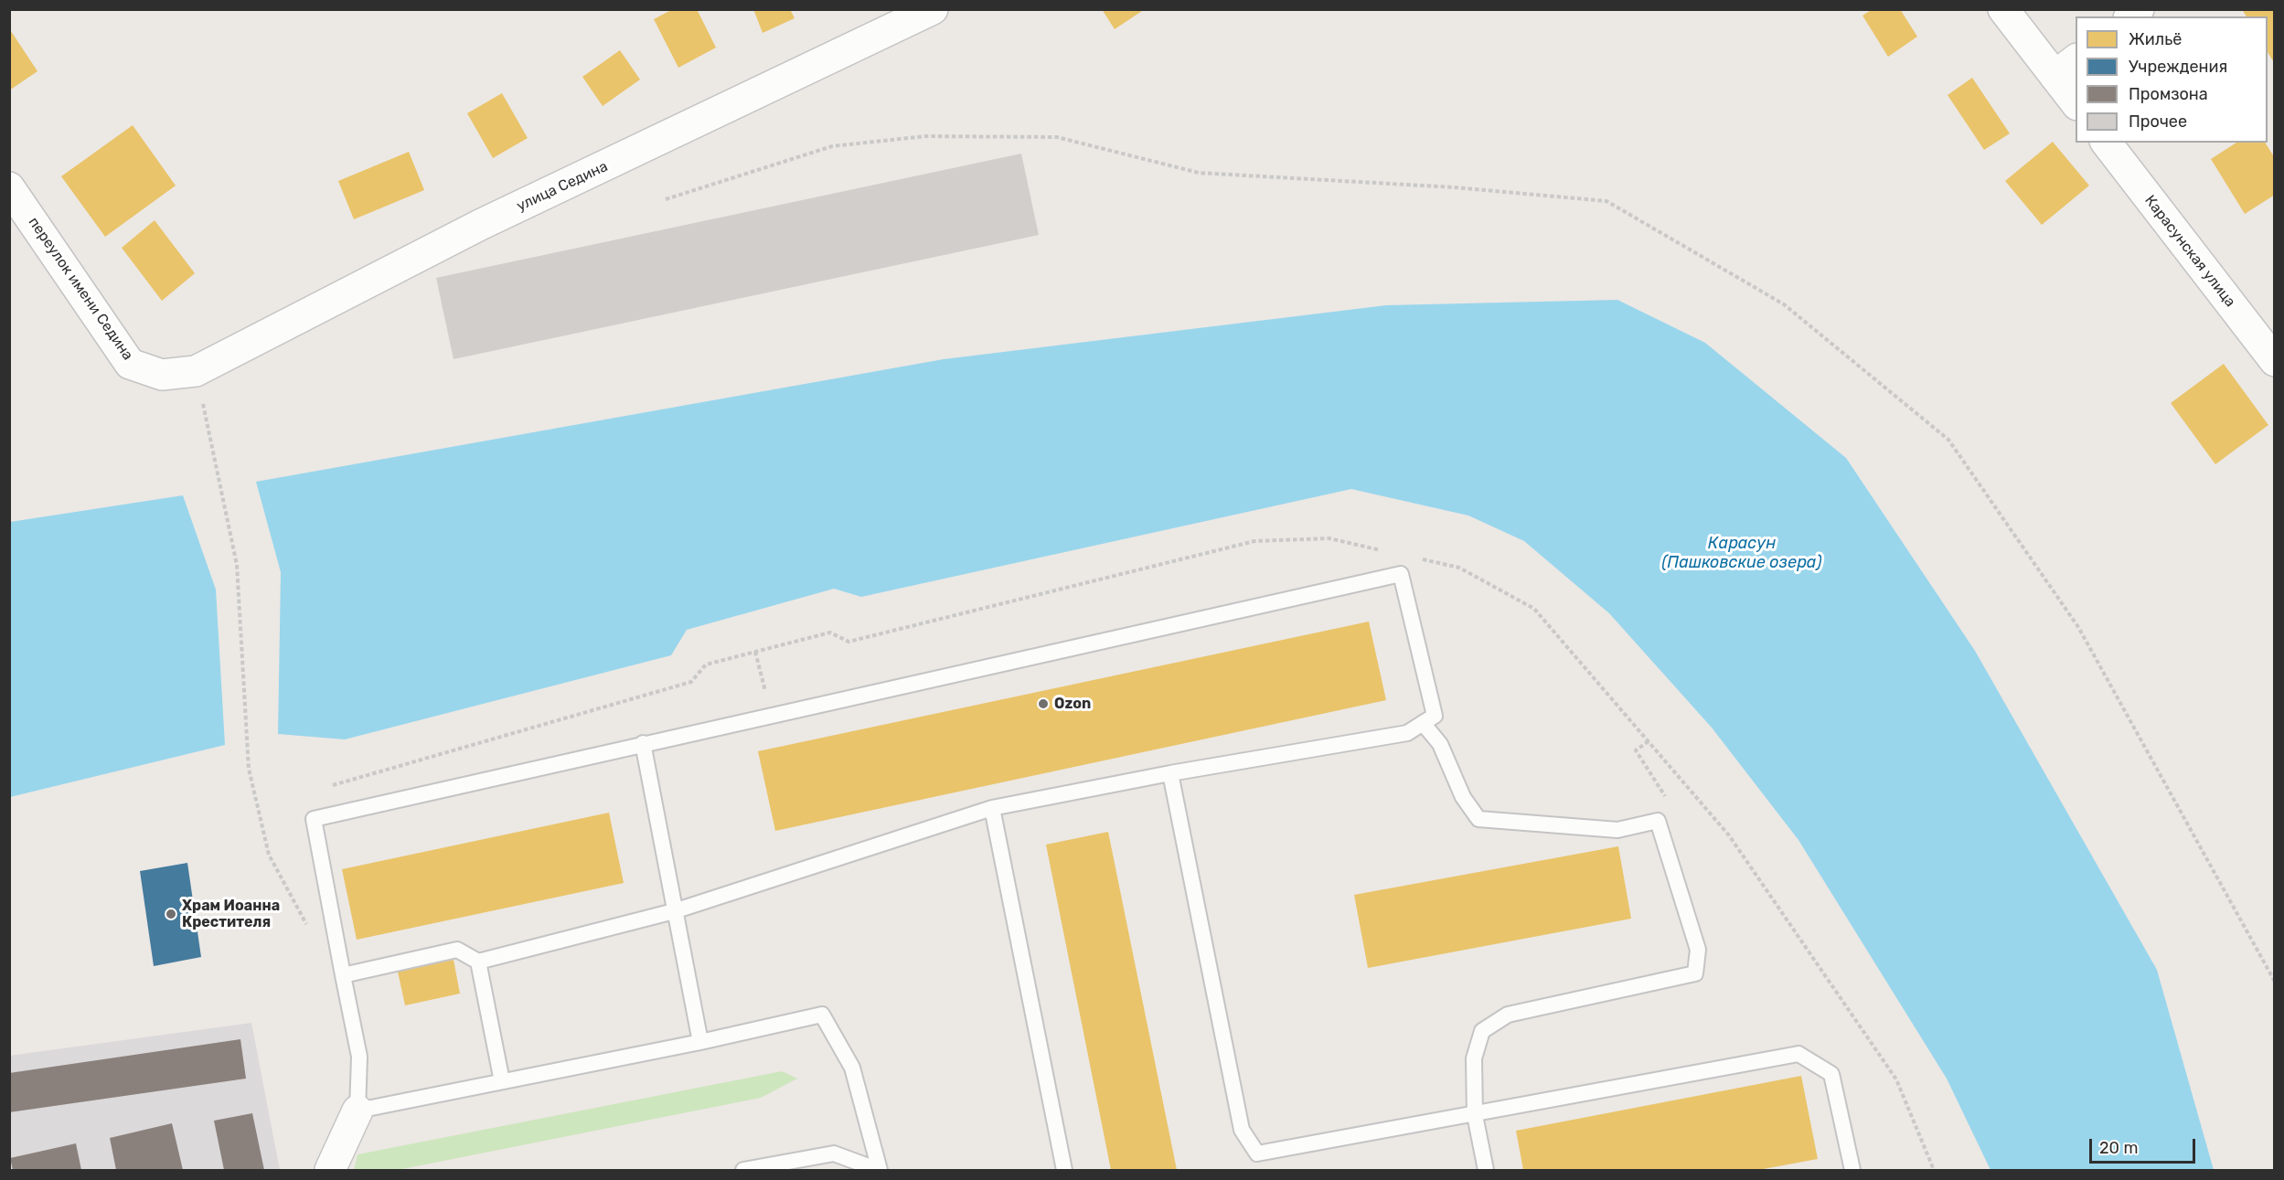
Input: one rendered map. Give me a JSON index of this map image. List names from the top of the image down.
{
  "streets": {
    "street": ["улица Седина", "Карасунская улица", "переулок имени Седина"]
  },
  "crossings": [
    ["улица Седина", "переулок имени Седина"]
  ],
  "water": ["Карасун (Пашковские озера)"],
  "places": ["Ozon", "Храм Иоанна Крестителя"],
  "legend": [
    "Жильё",
    "Учреждения",
    "Промзона",
    "Прочее"
  ],
  "scale_bar": "20 m"
}
